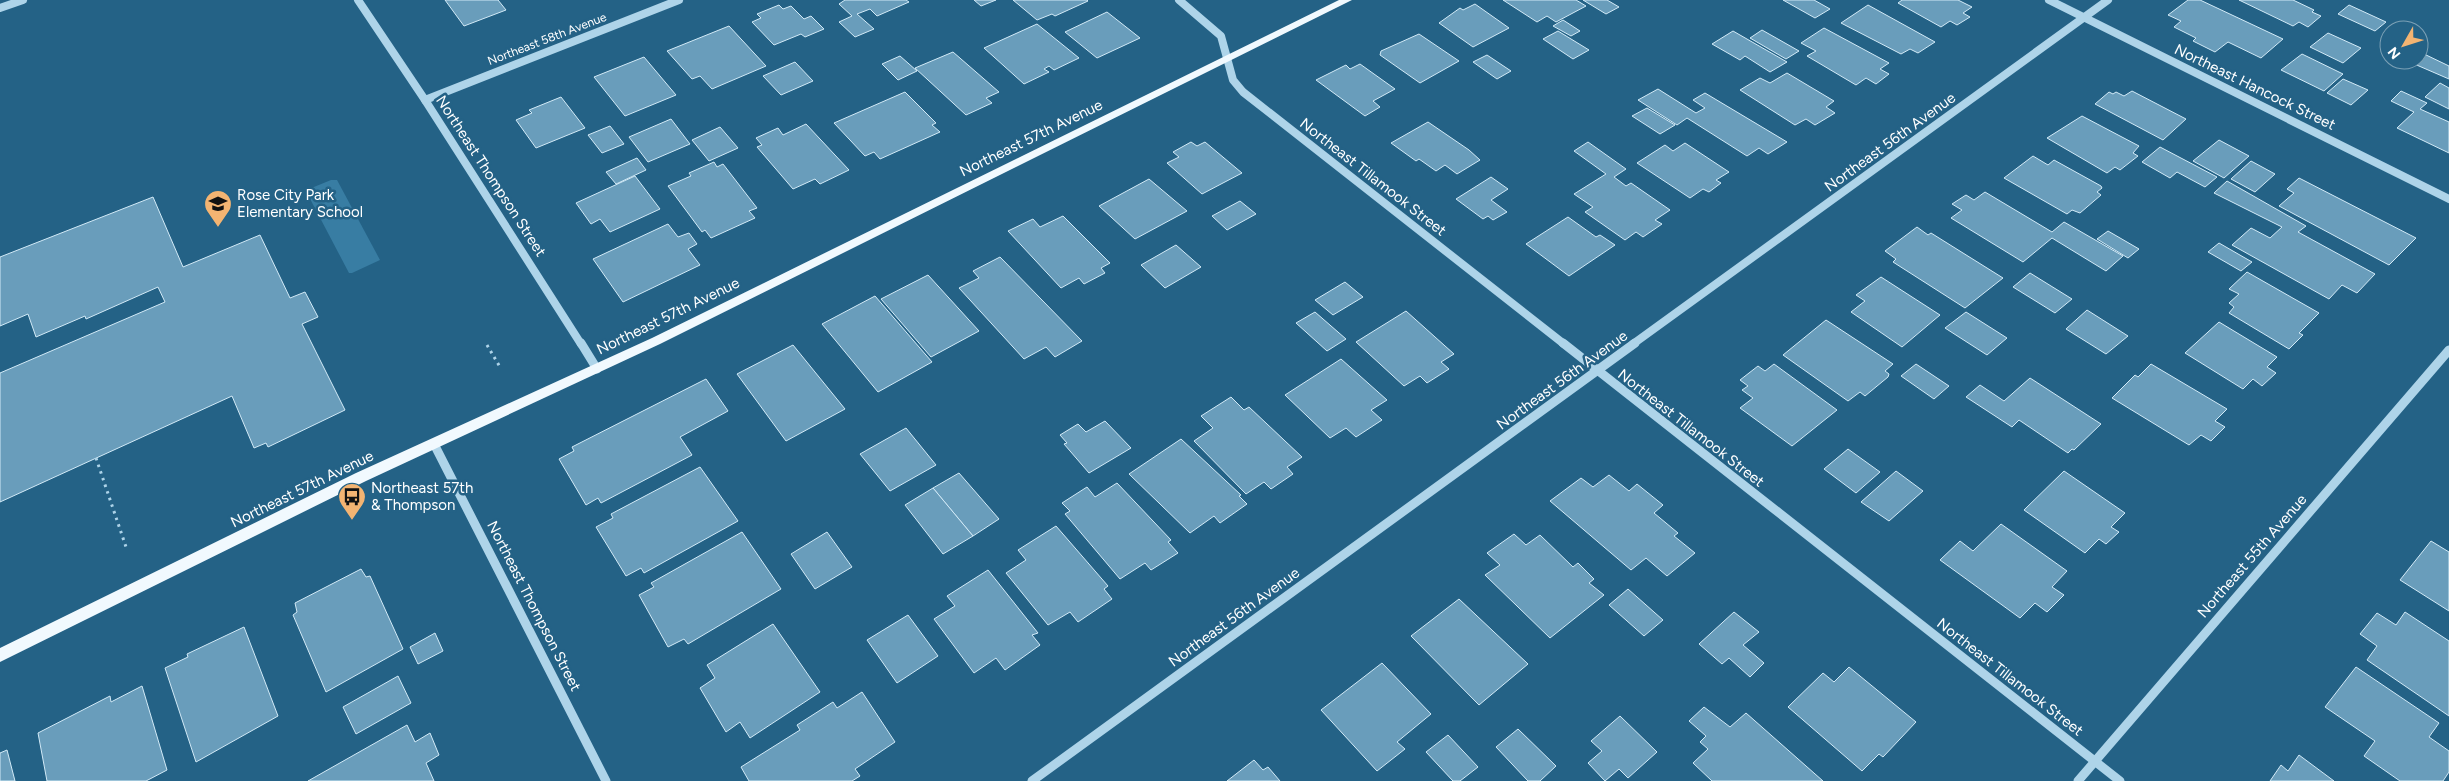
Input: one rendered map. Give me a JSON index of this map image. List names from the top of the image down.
{
  "streets": {
    "main road": ["Northeast 57th Avenue"],
    "street": [
      "Northeast 58th Avenue",
      "Northeast Hancock Street",
      "Northeast 56th Avenue",
      "Northeast Thompson Street",
      "Northeast Tillamook Street",
      "Northeast 55th Avenue"
    ]
  },
  "crossings": [
    ["Northeast 58th Avenue", "Northeast Thompson Street"],
    ["Northeast Hancock Street", "Northeast 56th Avenue"],
    ["Northeast 57th Avenue", "Northeast Thompson Street"],
    ["Northeast 57th Avenue", "Northeast Tillamook Street"],
    ["Northeast 56th Avenue", "Northeast Tillamook Street"],
    ["Northeast Tillamook Street", "Northeast 55th Avenue"]
  ],
  "places": {
    "school or university": ["Rose City Park Elementary School"],
    "bus stop": ["Northeast 57th & Thompson"]
  },
  "north": "bottom left"
}
